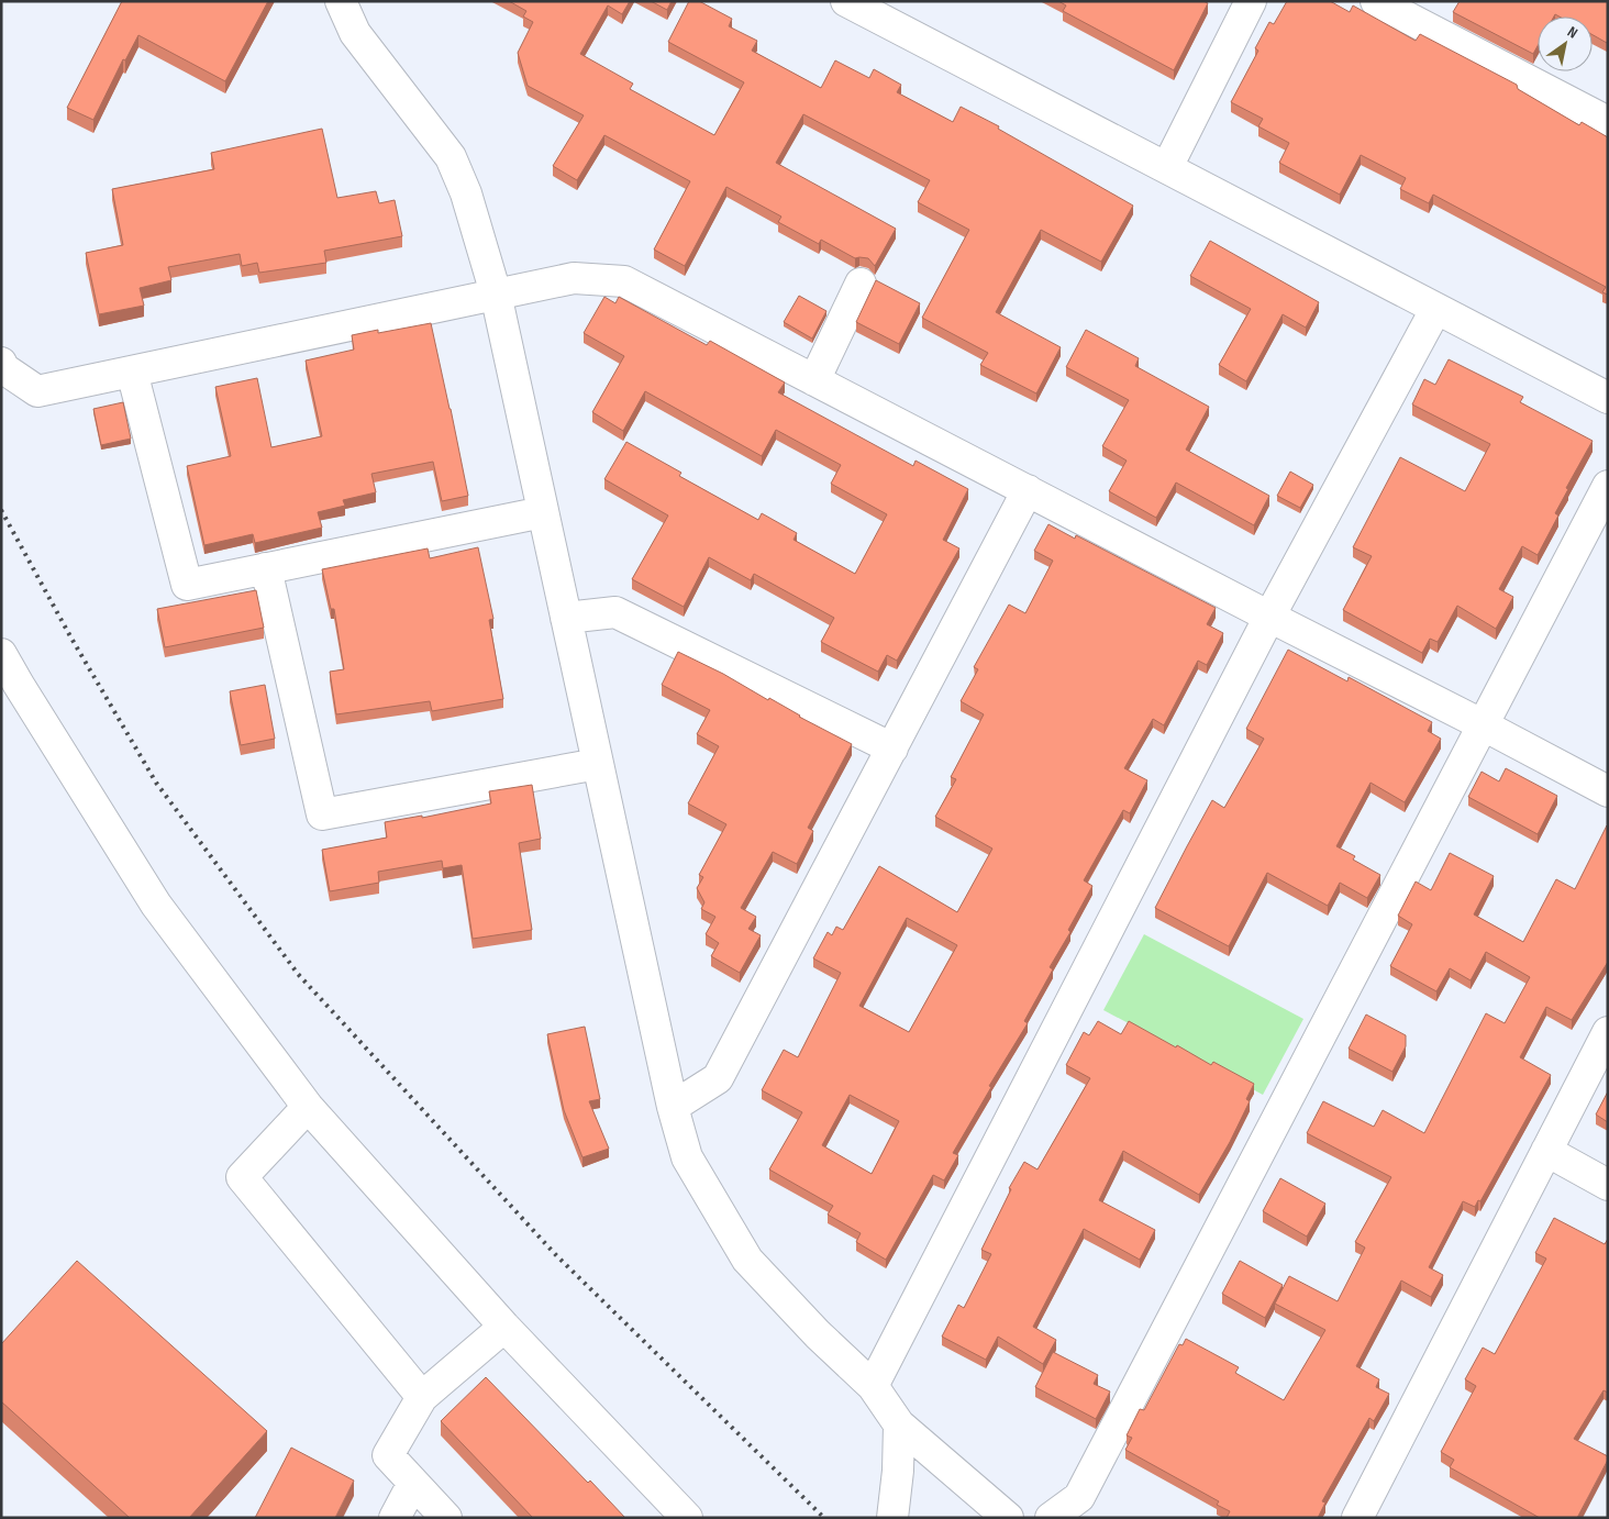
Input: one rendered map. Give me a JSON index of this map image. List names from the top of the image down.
{
  "north": "top right"
}
